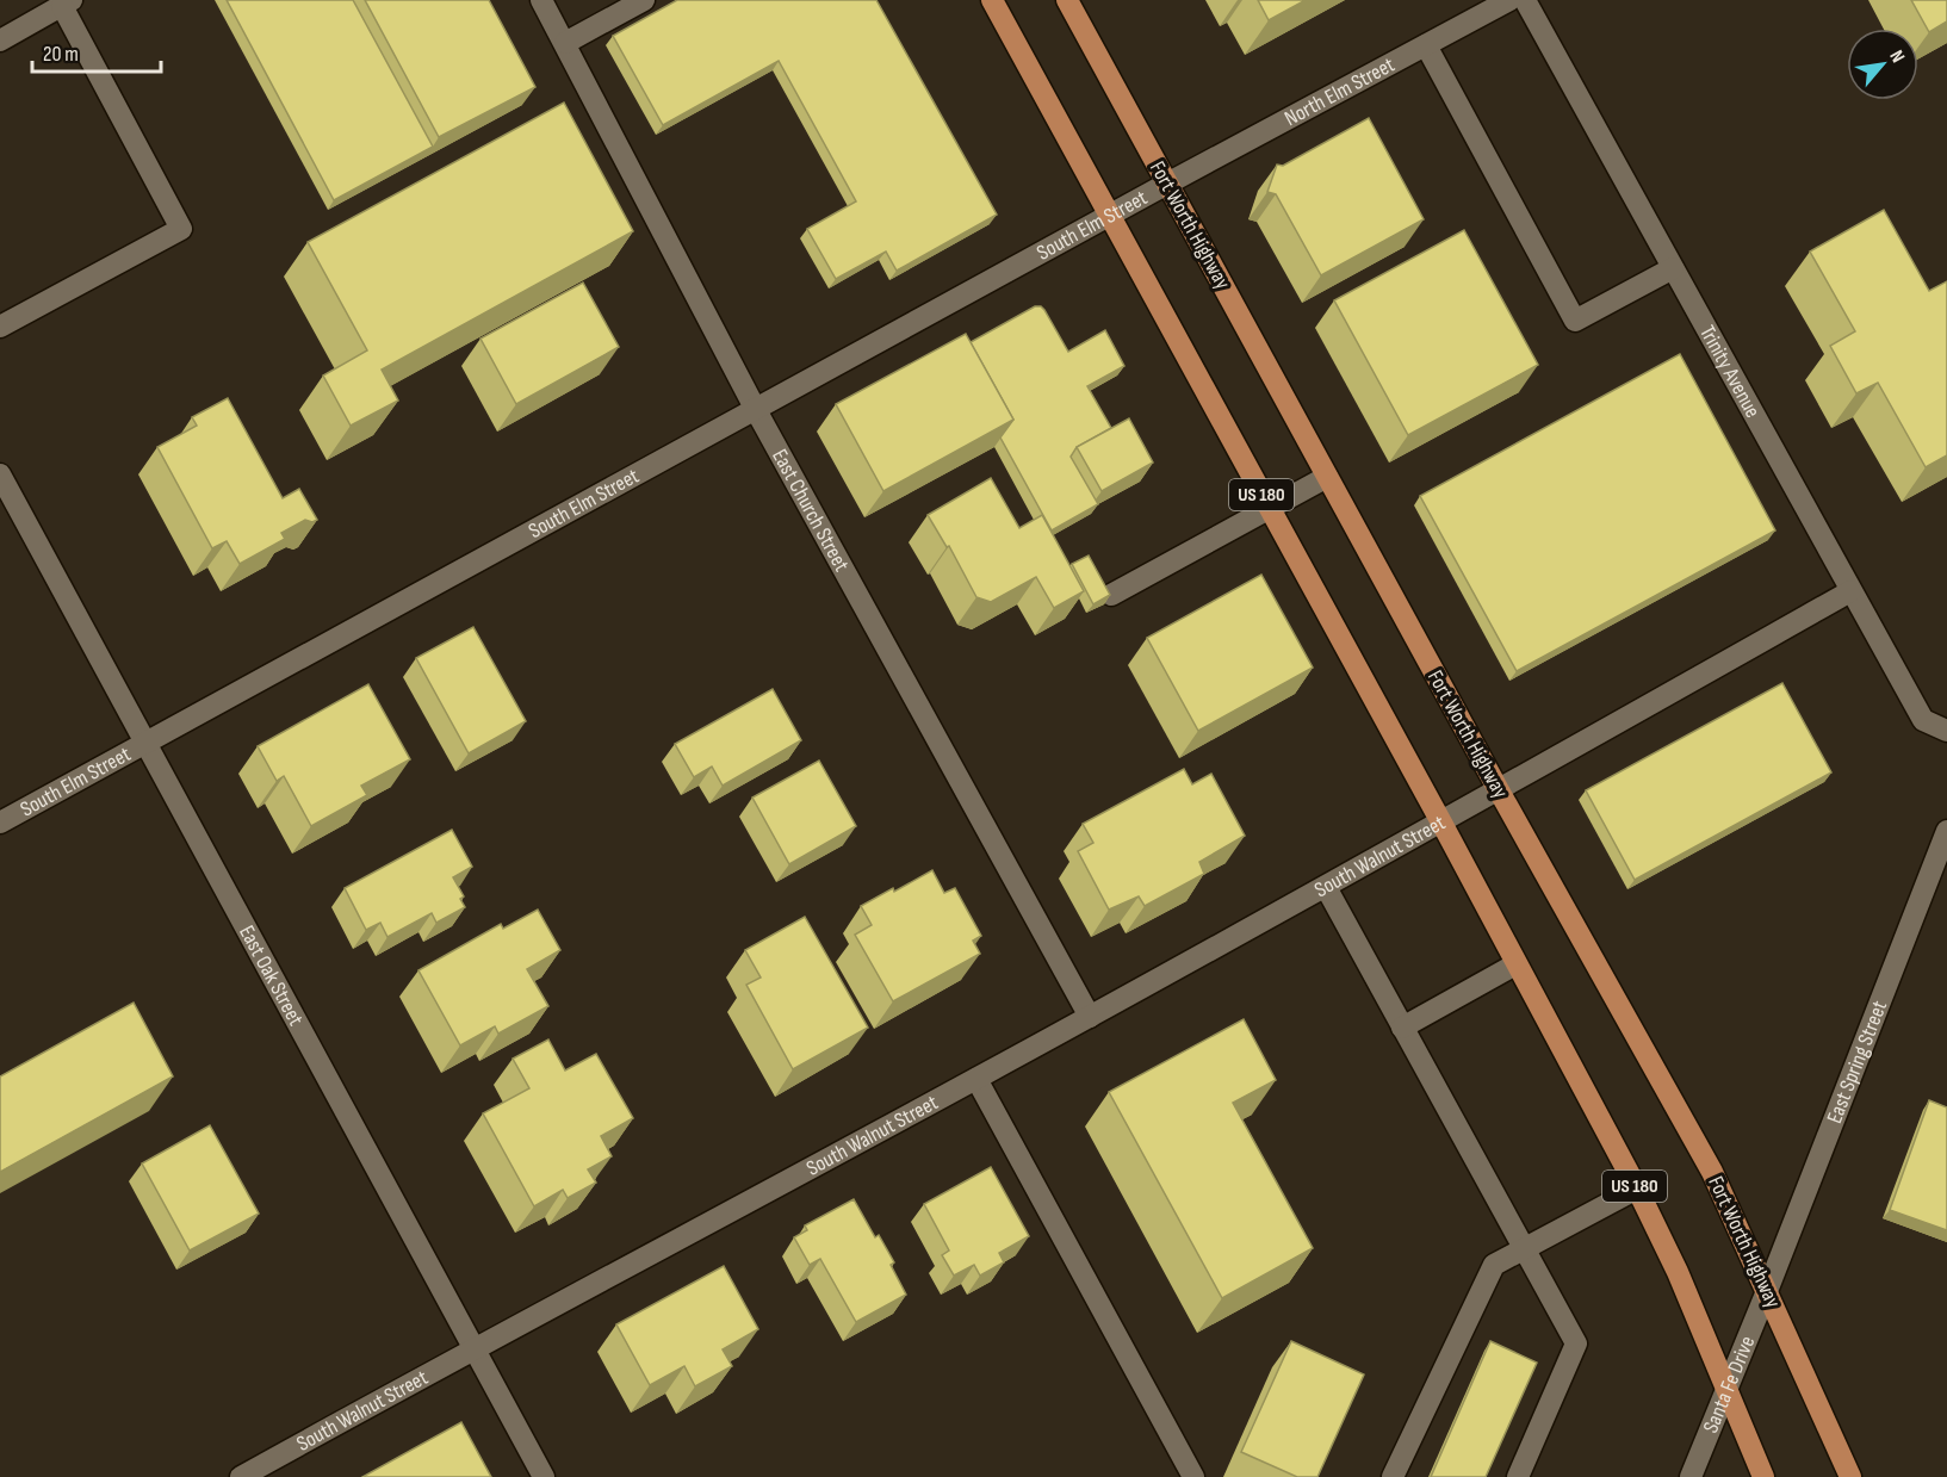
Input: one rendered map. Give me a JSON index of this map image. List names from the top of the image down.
{
  "streets": {
    "main road": ["Fort Worth Highway", "US 180"],
    "street": [
      "North Elm Street",
      "South Elm Street",
      "Trinity Avenue",
      "East Church Street",
      "South Walnut Street",
      "East Oak Street",
      "East Spring Street",
      "Santa Fe Drive"
    ]
  },
  "crossings": [
    ["North Elm Street", "South Elm Street"],
    ["North Elm Street", "Fort Worth Highway"],
    ["South Elm Street", "Fort Worth Highway"],
    ["South Elm Street", "US 180"],
    ["South Elm Street", "East Church Street"],
    ["South Elm Street", "East Oak Street"],
    ["Fort Worth Highway", "South Walnut Street"],
    ["Fort Worth Highway", "East Spring Street"],
    ["Fort Worth Highway", "Santa Fe Drive"],
    ["Trinity Avenue", "South Walnut Street"],
    ["US 180", "South Walnut Street"],
    ["US 180", "Santa Fe Drive"],
    ["East Church Street", "South Walnut Street"],
    ["South Walnut Street", "East Oak Street"],
    ["East Spring Street", "Santa Fe Drive"]
  ],
  "scale_bar": "20 m",
  "north": "top right"
}
